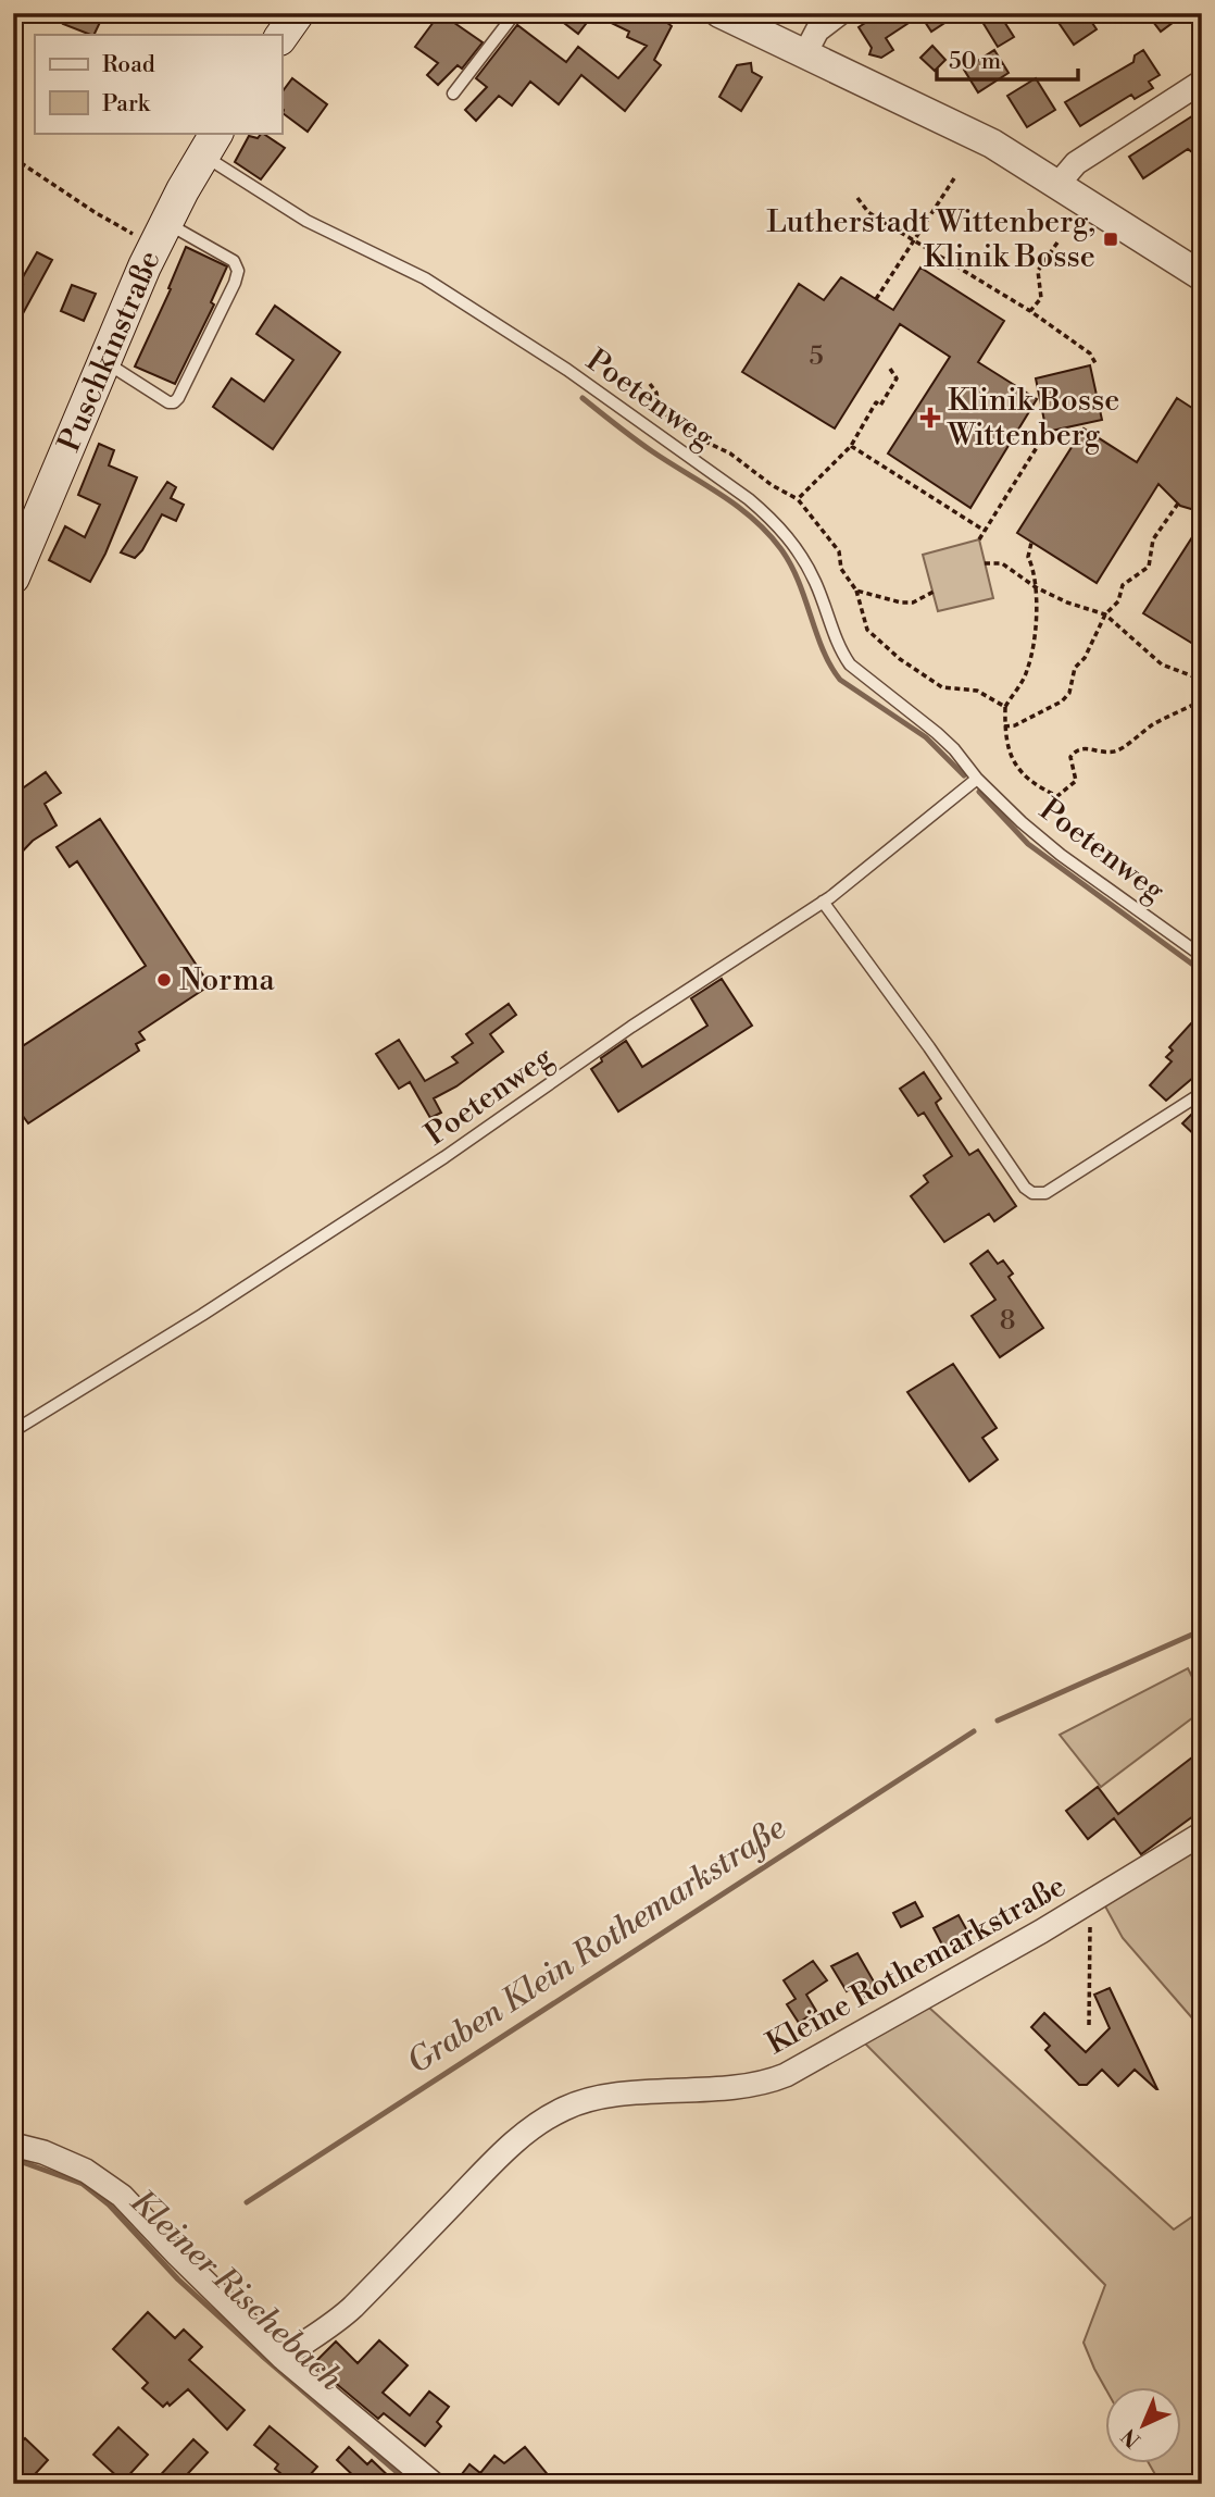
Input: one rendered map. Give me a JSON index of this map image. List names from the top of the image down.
{
  "streets": {
    "main road": ["Puschkinstraße"],
    "street": ["Kleine Rothemarkstraße"],
    "lane": ["Poetenweg"]
  },
  "crossings": [
    ["Puschkinstraße", "Poetenweg"]
  ],
  "water": ["Graben Klein Rothemarkstraße", "Kleiner Rischebach"],
  "places": {
    "transit": ["Lutherstadt Wittenberg, Klinik Bosse"],
    "health": ["Klinik Bosse Wittenberg"],
    "other": ["Norma"]
  },
  "house_numbers": ["5", "8"],
  "legend": ["Road", "Park"],
  "scale_bar": "50 m",
  "north": "bottom left"
}
